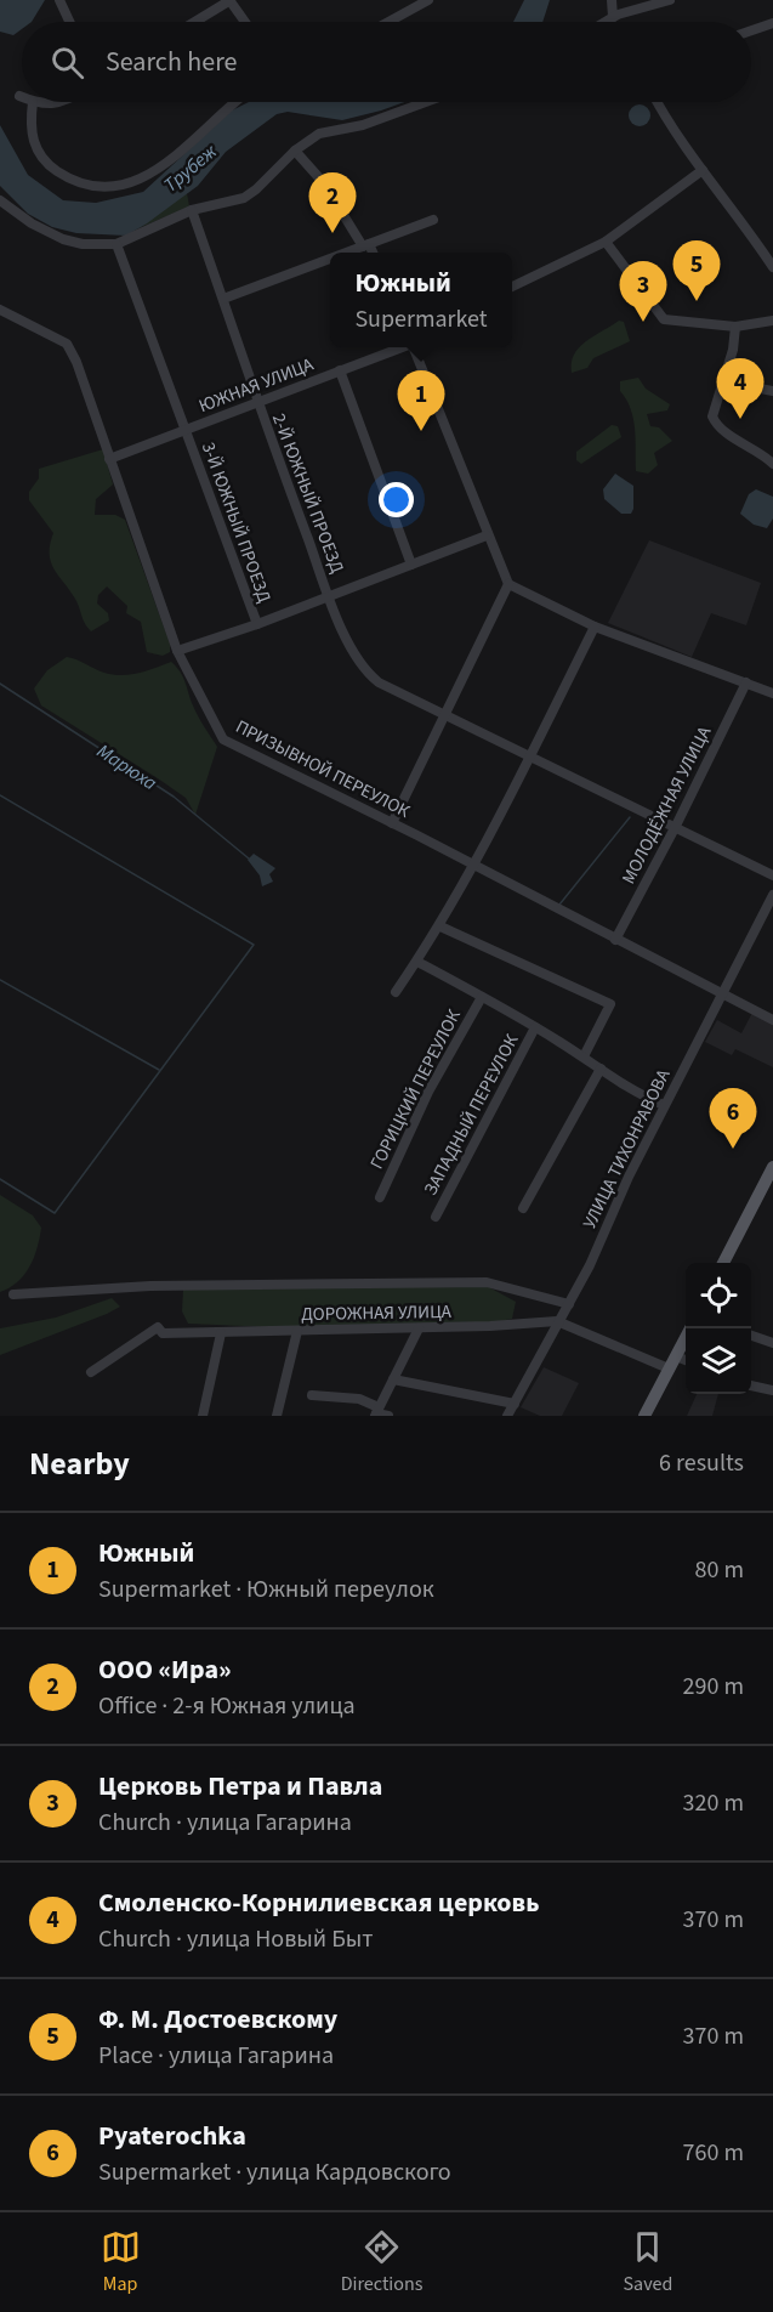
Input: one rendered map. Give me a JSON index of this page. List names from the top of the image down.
{
  "streets": {
    "street": [
      "ЮЖНАЯ УЛИЦА",
      "2-Й ЮЖНЫЙ ПРОЕЗД",
      "3-Й ЮЖНЫЙ ПРОЕЗД",
      "ПРИЗЫВНОЙ ПЕРЕУЛОК",
      "МОЛОДЁЖНАЯ УЛИЦА",
      "ГОРИЦКИЙ ПЕРЕУЛОК",
      "ЗАПАДНЫЙ ПЕРЕУЛОК",
      "УЛИЦА ТИХОНРАВОВА",
      "ДОРОЖНАЯ УЛИЦА"
    ]
  },
  "crossings": [
    ["ЮЖНАЯ УЛИЦА", "2-Й ЮЖНЫЙ ПРОЕЗД"],
    ["ЮЖНАЯ УЛИЦА", "3-Й ЮЖНЫЙ ПРОЕЗД"],
    ["ЮЖНАЯ УЛИЦА", "ПРИЗЫВНОЙ ПЕРЕУЛОК"],
    ["ПРИЗЫВНОЙ ПЕРЕУЛОК", "МОЛОДЁЖНАЯ УЛИЦА"],
    ["ПРИЗЫВНОЙ ПЕРЕУЛОК", "УЛИЦА ТИХОНРАВОВА"],
    ["УЛИЦА ТИХОНРАВОВА", "ДОРОЖНАЯ УЛИЦА"]
  ],
  "water": ["Трубеж", "Марюха"],
  "page": {
    "search": "Search here",
    "pins": [
      "2",
      "5",
      "3",
      "4",
      "1",
      "6"
    ],
    "popup": ["Южный", "Supermarket"],
    "heading": ["Nearby", "6 results"],
    "list": [
      {
        "mark": "1",
        "name": "Южный",
        "note": "Supermarket · Южный переулок",
        "value": "80 m"
      },
      {
        "mark": "2",
        "name": "ООО «Ира»",
        "note": "Office · 2-я Южная улица",
        "value": "290 m"
      },
      {
        "mark": "3",
        "name": "Церковь Петра и Павла",
        "note": "Church · улица Гагарина",
        "value": "320 m"
      },
      {
        "mark": "4",
        "name": "Смоленско-Корнилиевская церковь",
        "note": "Church · улица Новый Быт",
        "value": "370 m"
      },
      {
        "mark": "5",
        "name": "Ф. М. Достоевскому",
        "note": "Place · улица Гагарина",
        "value": "370 m"
      },
      {
        "mark": "6",
        "name": "Pyaterochka",
        "note": "Supermarket · улица Кардовского",
        "value": "760 m"
      }
    ],
    "nav": ["Map", "Directions", "Saved"]
  }
}
